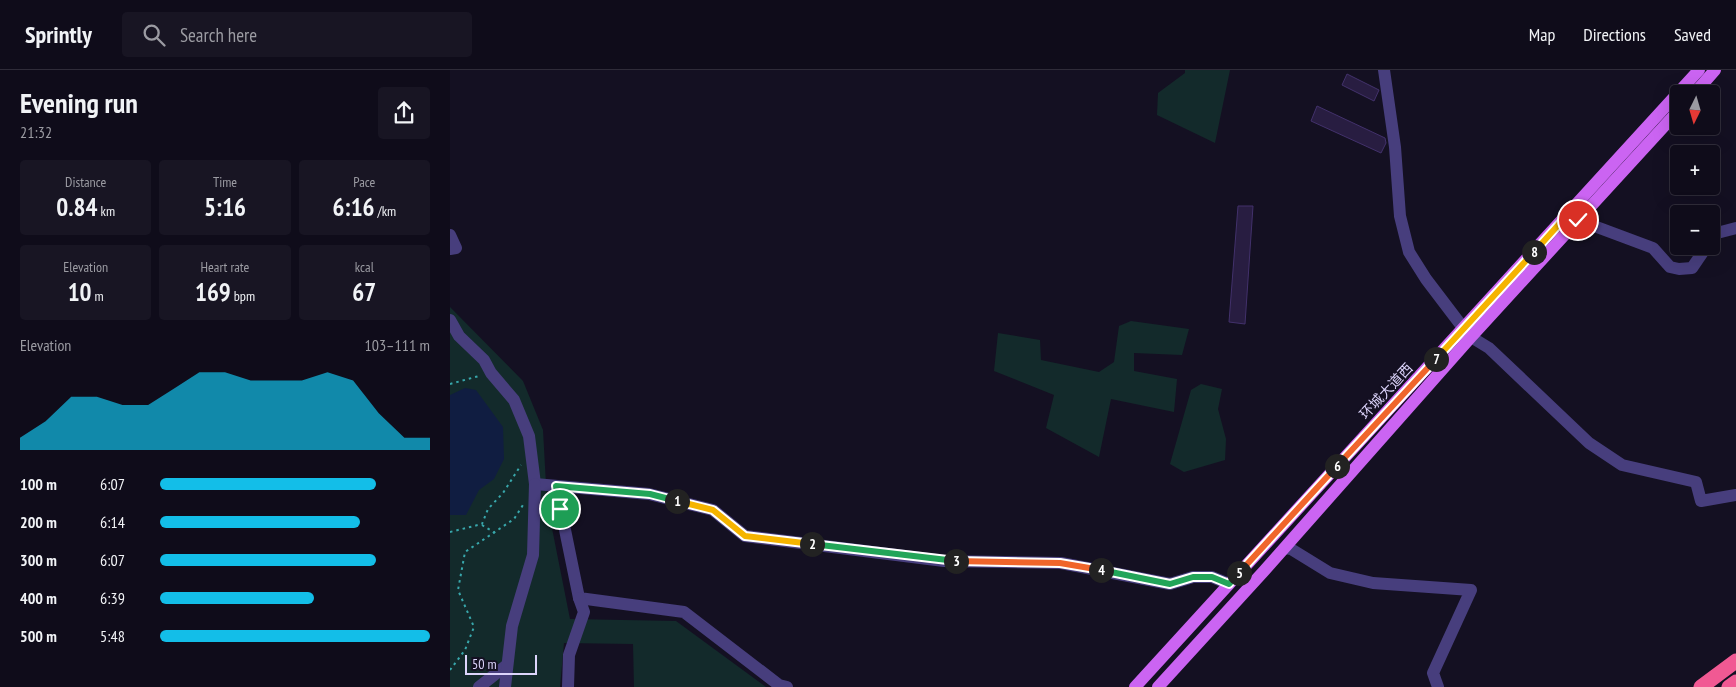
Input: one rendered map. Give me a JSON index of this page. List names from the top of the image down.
{
  "streets": {
    "main road": ["环城大道西"]
  },
  "scale_bar": "50 m",
  "north": "bottom",
  "page": {
    "header": "Sprintly",
    "search": "Search here",
    "nav": ["Map", "Directions", "Saved"],
    "heading": ["Evening run", "21:32"],
    "map_buttons": ["+", "−"],
    "stats": [
      ["Distance", "0.84 km"],
      ["Time", "5:16"],
      ["Pace", "6:16 /km"],
      ["Elevation", "10 m"],
      ["Heart rate", "169 bpm"],
      ["kcal", "67"]
    ],
    "pins": [
      "8",
      "7",
      "6",
      "1",
      "2",
      "3",
      "4",
      "5"
    ],
    "chart": ["Elevation", "103–111 m"],
    "list": [
      {
        "name": "100 m",
        "note": "6:07"
      },
      {
        "name": "200 m",
        "note": "6:14"
      },
      {
        "name": "300 m",
        "note": "6:07"
      },
      {
        "name": "400 m",
        "note": "6:39"
      },
      {
        "name": "500 m",
        "note": "5:48"
      }
    ],
    "scale": "50 m"
  }
}
